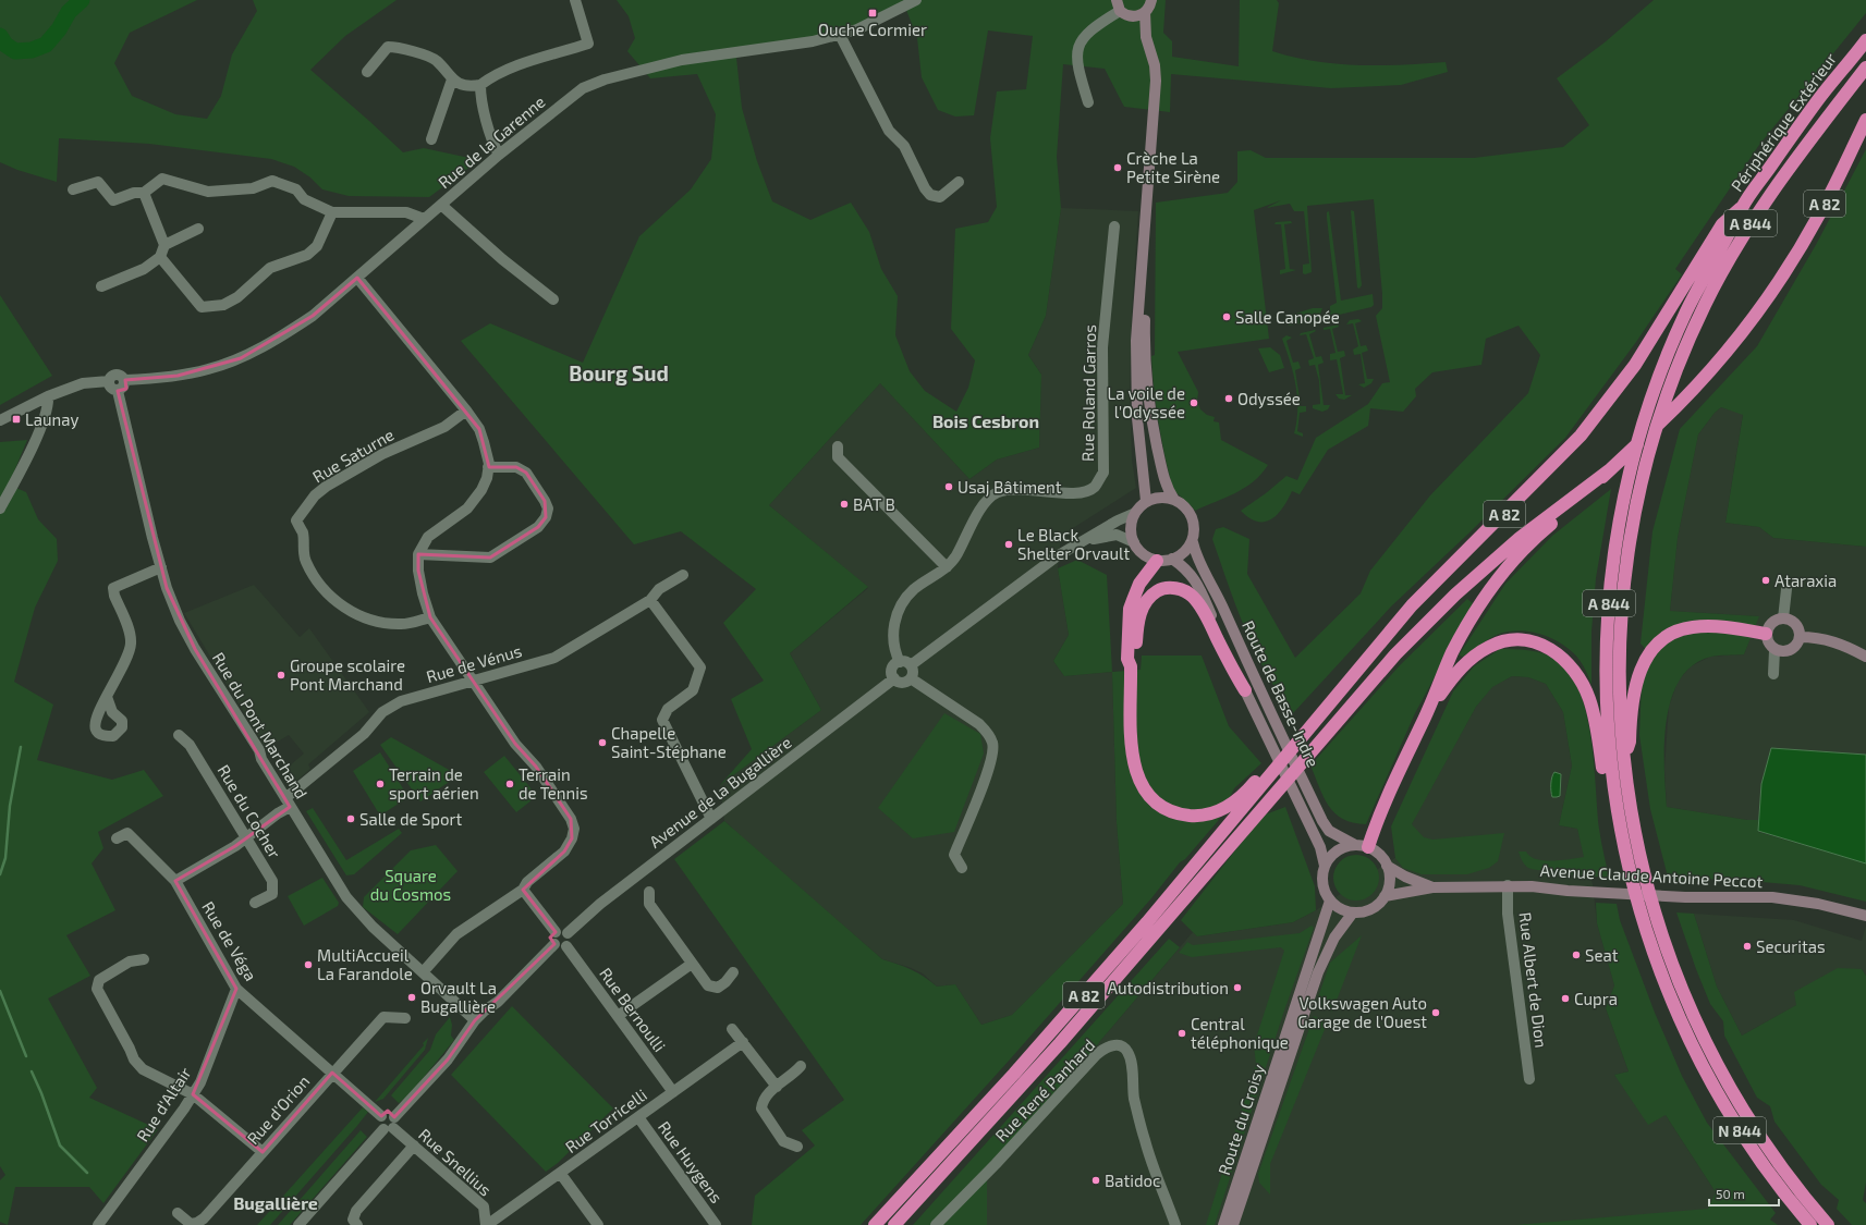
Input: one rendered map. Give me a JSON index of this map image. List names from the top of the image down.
{
  "streets": {
    "highway": [
      "Périphérique Extérieur",
      "A 82",
      "A 844",
      "N 844"
    ],
    "main road": ["Route de Basse-Indre", "Avenue Claude Antoine Peccot", "Route du Croisy"],
    "street": [
      "Rue de la Garenne",
      "Rue Roland Garros",
      "Rue Saturne",
      "Rue de Vénus",
      "Rue du Pont Marchand",
      "Avenue de la Bugallière",
      "Rue du Cocher",
      "Rue de Véga",
      "Rue Albert de Dion",
      "Rue Bernoulli",
      "Rue René Panhard",
      "Rue d'Altair",
      "Rue d'Orion",
      "Rue Torricelli",
      "Rue Snellius",
      "Rue Huygens"
    ]
  },
  "crossings": [
    ["Périphérique Extérieur", "A 82"],
    ["Rue de la Garenne", "Rue du Pont Marchand"],
    ["A 844", "N 844"],
    ["Rue de Vénus", "Rue du Pont Marchand"],
    ["Rue de Vénus", "Rue du Cocher"],
    ["Rue de Vénus", "Rue de Véga"],
    ["Route de Basse-Indre", "Avenue Claude Antoine Peccot"],
    ["Route de Basse-Indre", "Route du Croisy"],
    ["Avenue de la Bugallière", "Rue Bernoulli"],
    ["Avenue Claude Antoine Peccot", "Rue Albert de Dion"],
    ["Avenue Claude Antoine Peccot", "Route du Croisy"],
    ["Rue de Véga", "Rue d'Altair"],
    ["Rue de Véga", "Rue d'Orion"],
    ["Rue de Véga", "Rue Snellius"],
    ["Rue Bernoulli", "Rue Torricelli"],
    ["Rue Torricelli", "Rue Snellius"],
    ["Rue Torricelli", "Rue Huygens"]
  ],
  "districts": ["Bourg Sud", "Bois Cesbron", "Bugallière"],
  "parks": ["Square du Cosmos"],
  "places": {
    "transit": ["Ouche Cormier", "Launay"],
    "other": [
      "Crèche La Petite Sirène",
      "Salle Canopée",
      "Odyssée",
      "La voile de l'Odyssée",
      "Usaj Bâtiment",
      "BAT B",
      "Le Black Shelter Orvault",
      "Ataraxia",
      "Groupe scolaire Pont Marchand",
      "Chapelle Saint-Stéphane",
      "Terrain de sport aérien",
      "Terrain de Tennis",
      "Salle de Sport",
      "Securitas",
      "Seat",
      "MultiAccueil La Farandole",
      "Autodistribution",
      "Orvault La Bugallière",
      "Cupra",
      "Volkswagen Auto Garage de l'Ouest",
      "Central téléphonique",
      "Batidoc"
    ]
  },
  "scale_bar": "50 m"
}
